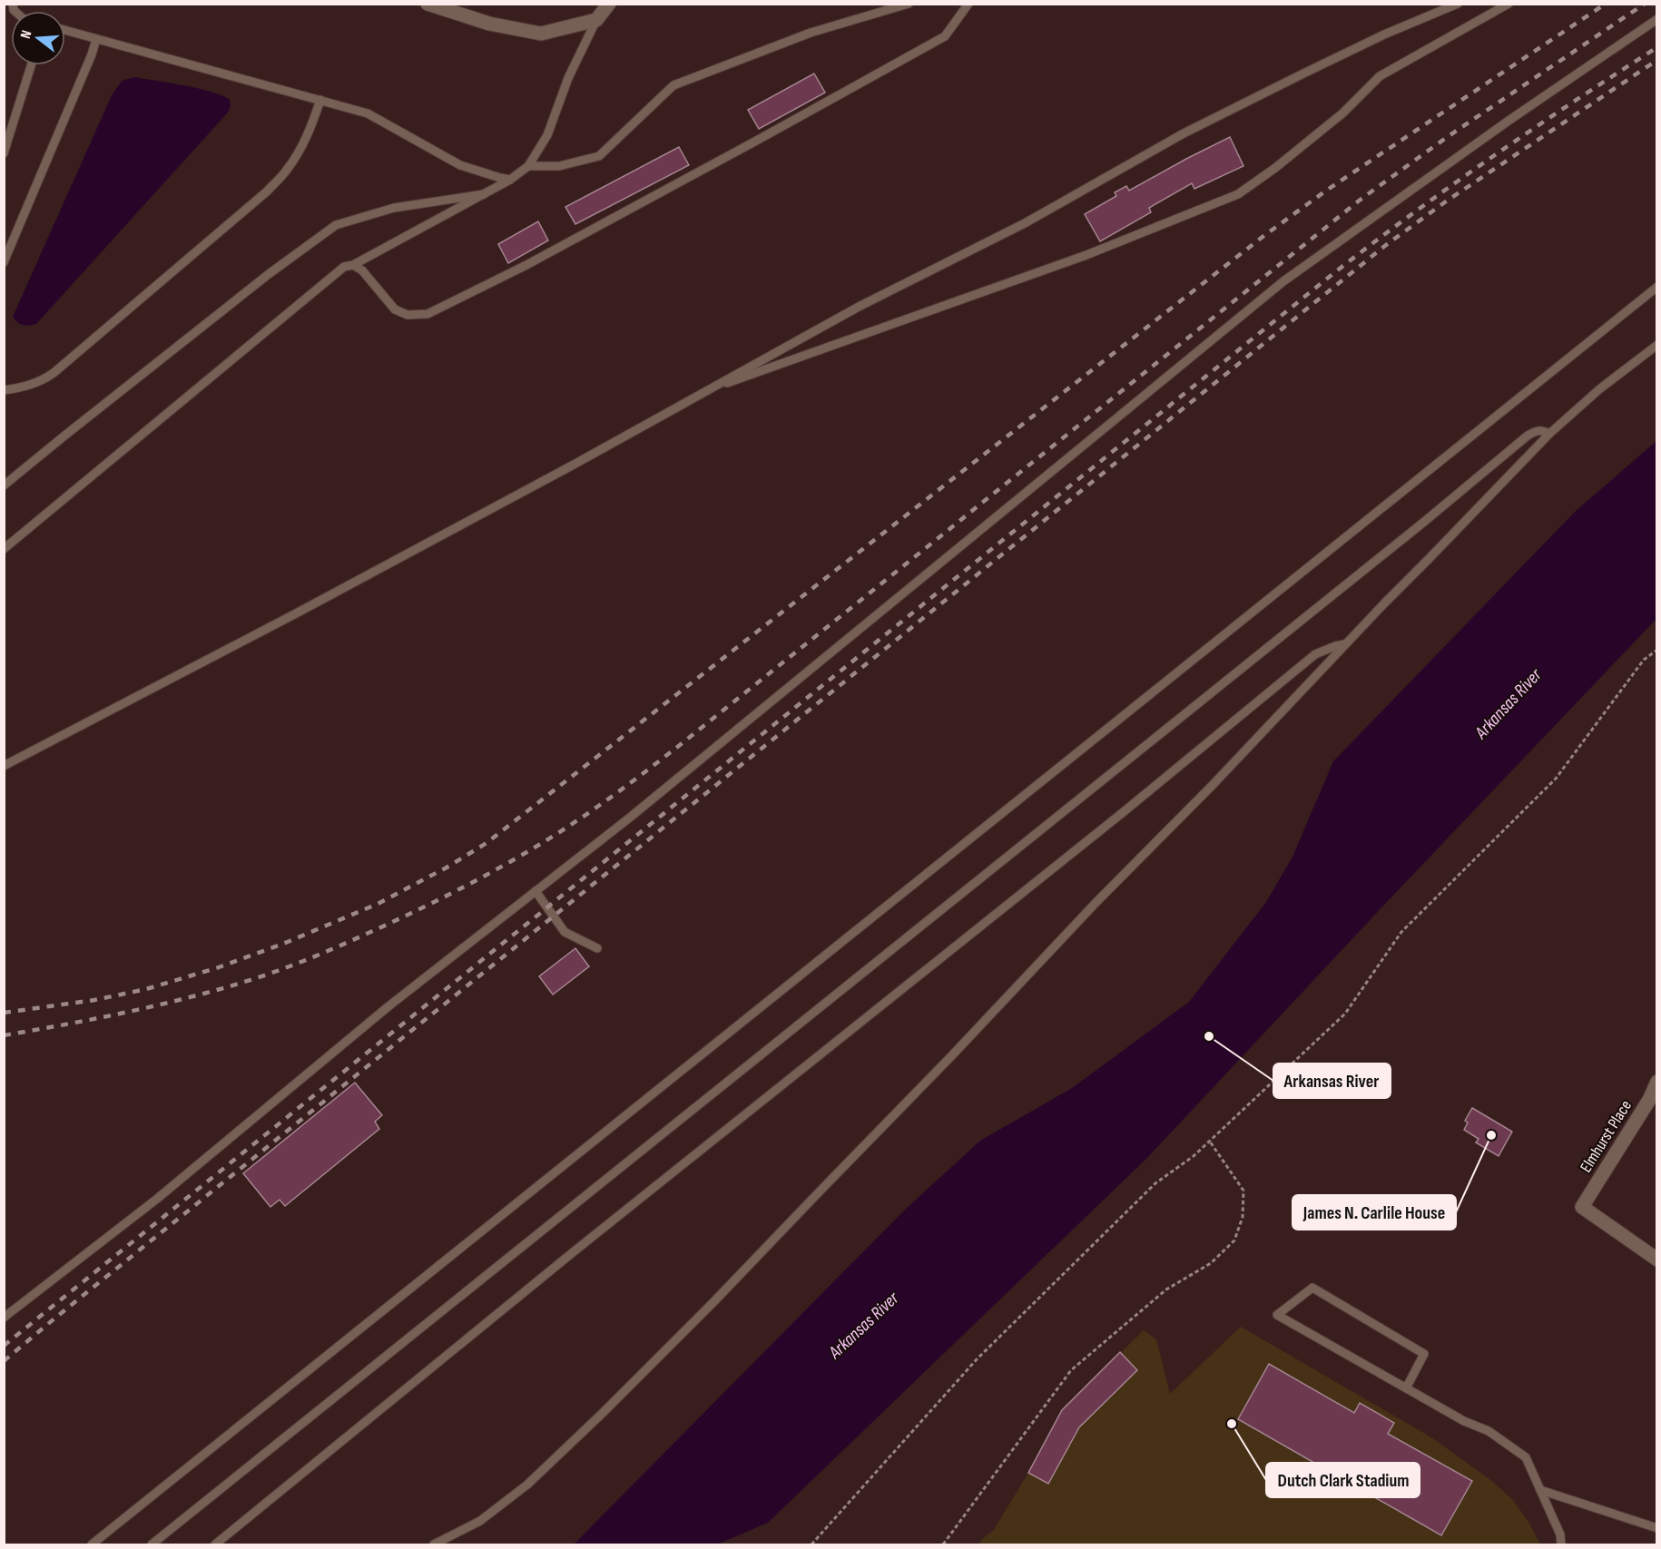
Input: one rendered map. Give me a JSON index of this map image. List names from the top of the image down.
{
  "streets": {
    "street": ["Elmhurst Place"]
  },
  "water": ["Arkansas River"],
  "places": ["Arkansas River", "James N. Carlile House", "Dutch Clark Stadium"],
  "north": "left"
}
